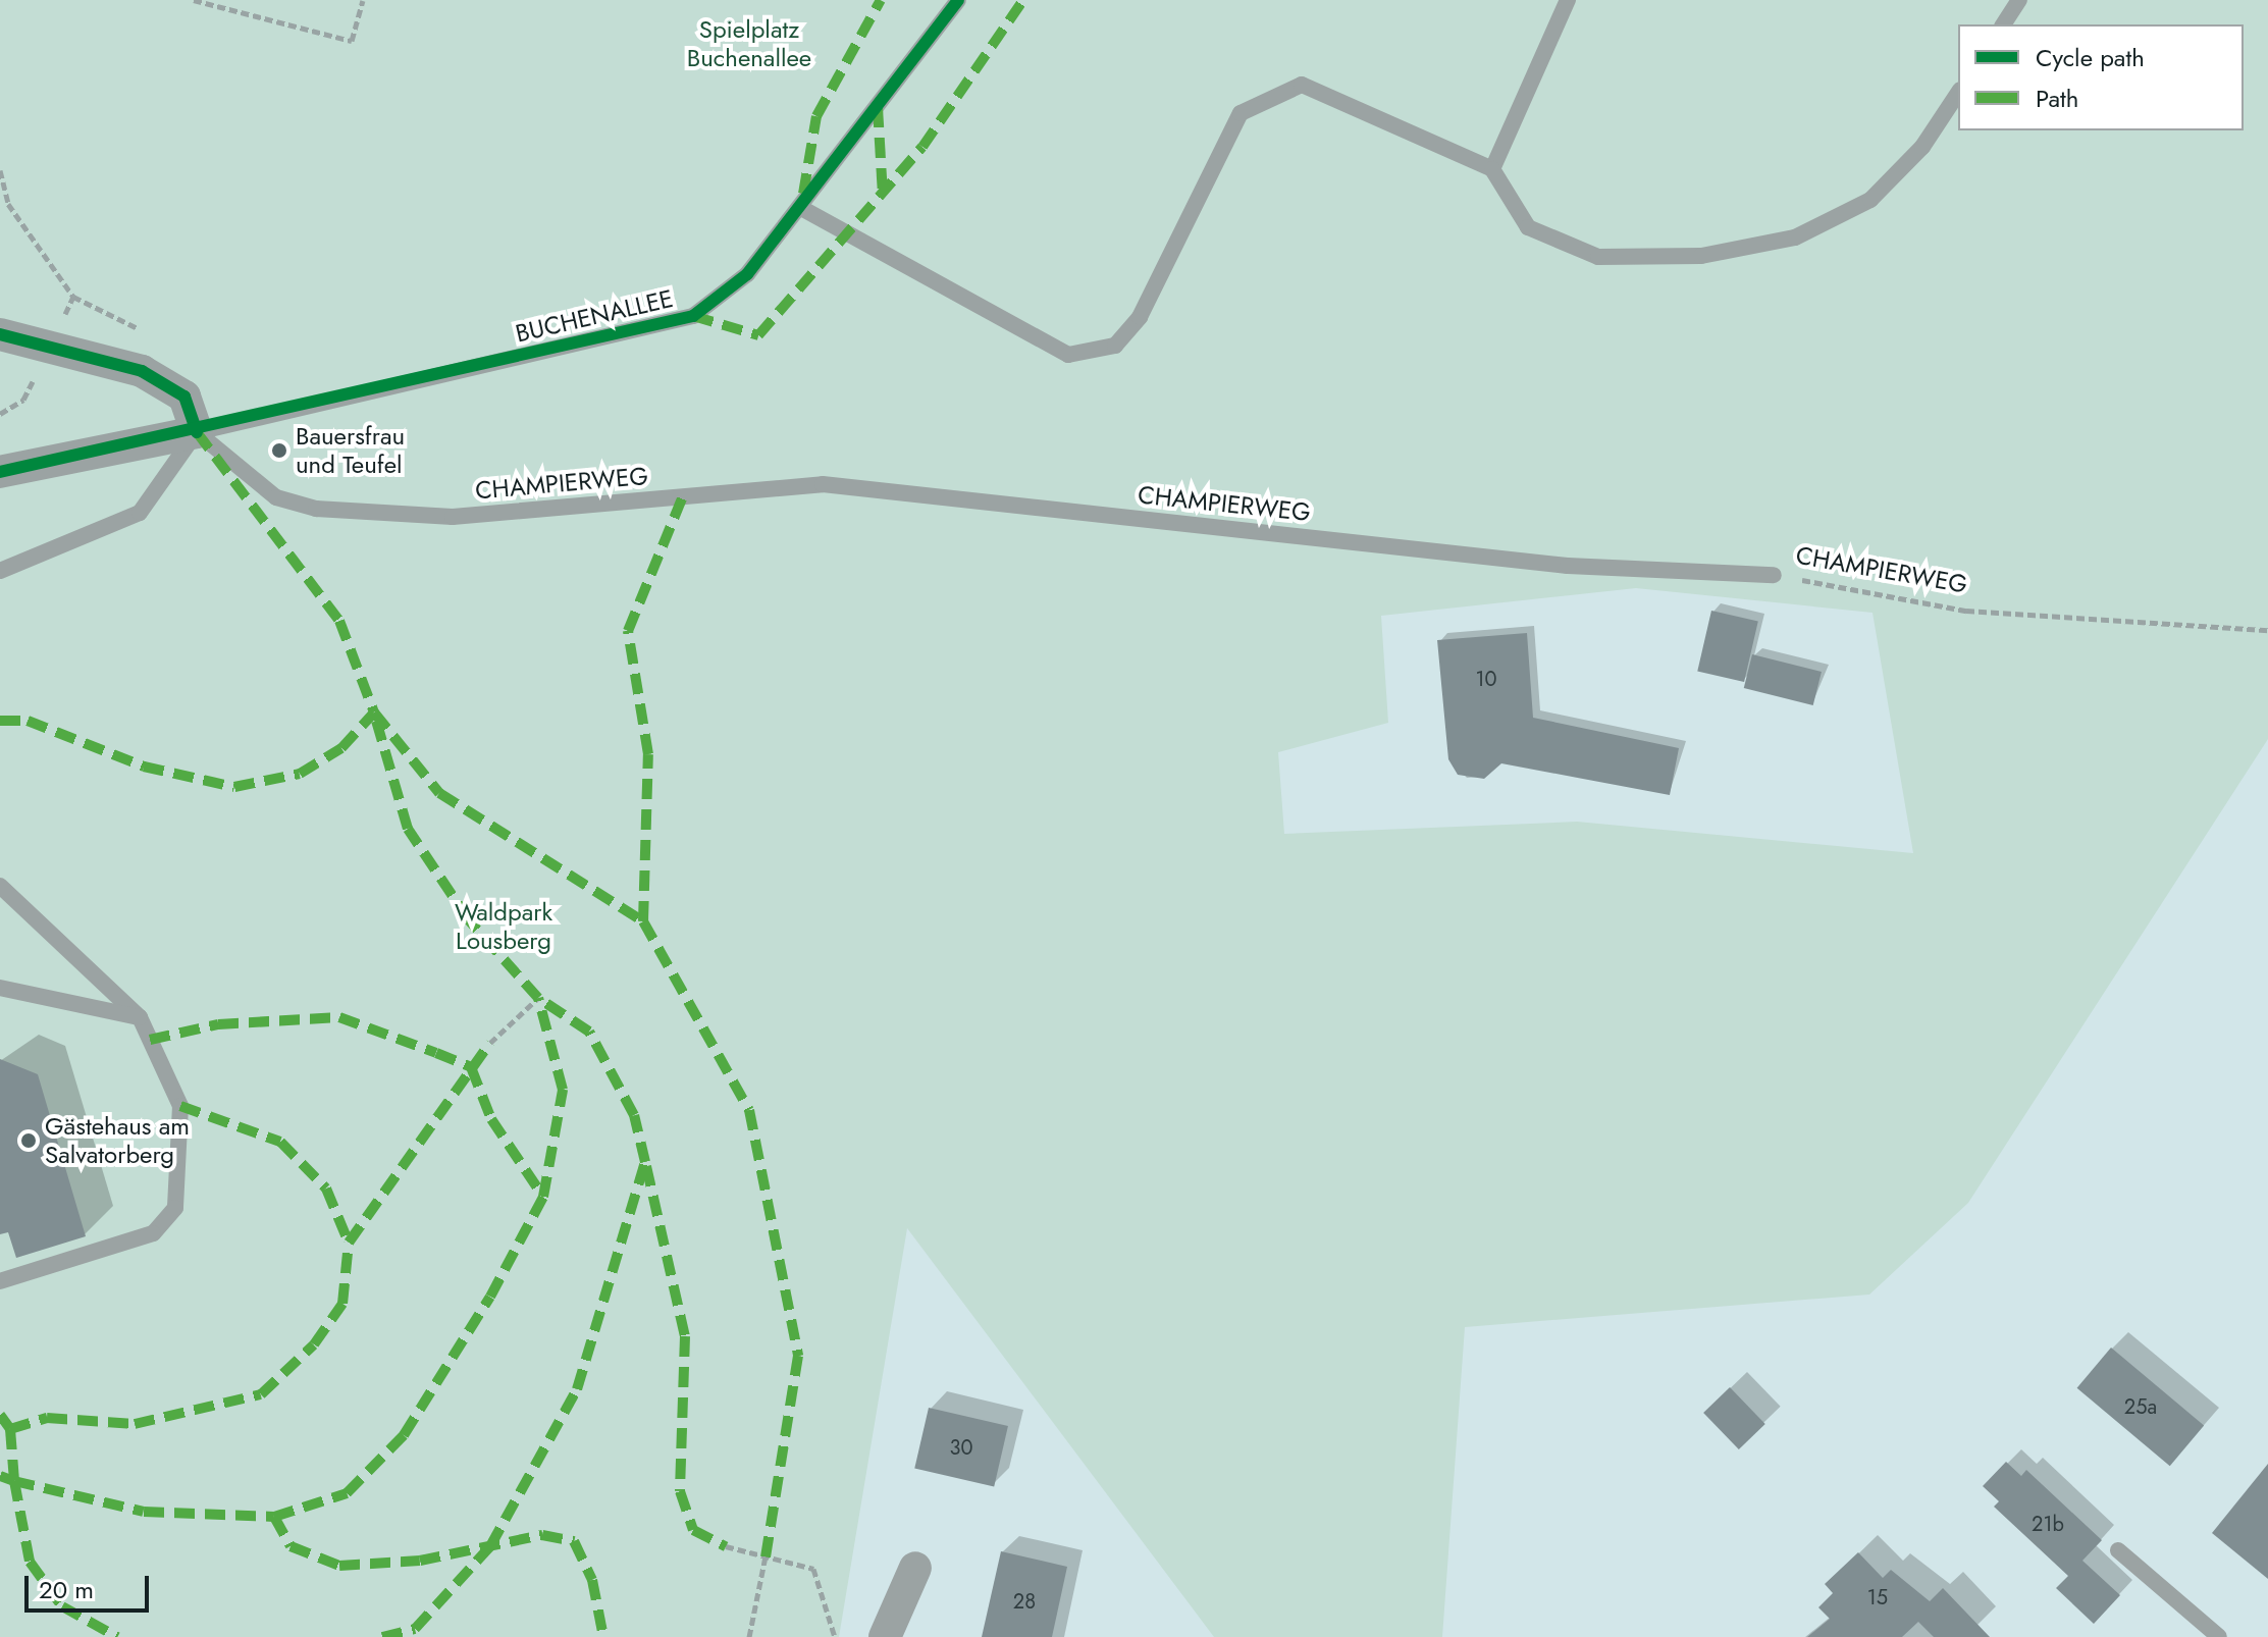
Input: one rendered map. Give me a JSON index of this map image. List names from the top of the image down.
{
  "streets": {
    "lane": ["BUCHENALLEE", "CHAMPIERWEG"]
  },
  "crossings": [
    ["BUCHENALLEE", "CHAMPIERWEG"]
  ],
  "parks": ["Spielplatz Buchenallee", "Waldpark Lousberg"],
  "places": ["Bauersfrau und Teufel", "Gästehaus am Salvatorberg"],
  "house_numbers": [
    "10",
    "25a",
    "30",
    "21b",
    "15",
    "28"
  ],
  "legend": ["Cycle path", "Path"],
  "scale_bar": "20 m"
}
